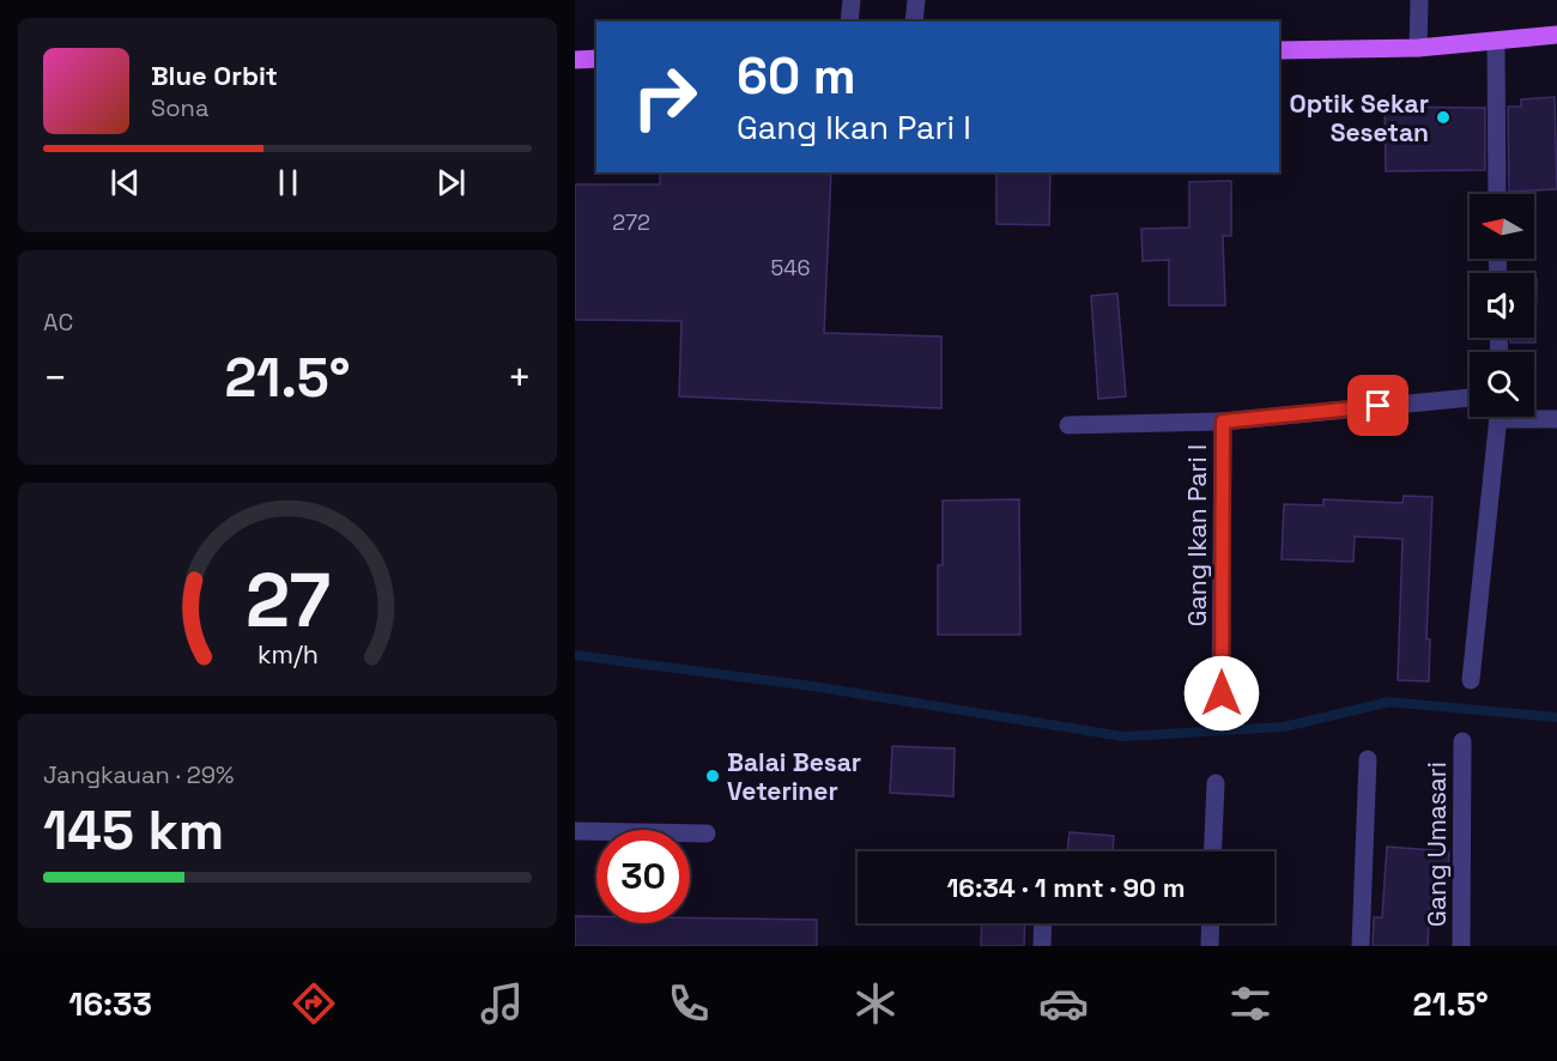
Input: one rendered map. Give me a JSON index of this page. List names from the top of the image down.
{
  "streets": {
    "street": ["Gang Ikan Pari I", "Gang Umasari"]
  },
  "places": ["Optik Sekar Sesetan", "Balai Besar Veteriner"],
  "house_numbers": ["272", "546"],
  "north": "left",
  "page": {
    "turn": ["60 m", "Gang Ikan Pari I"],
    "song": ["Blue Orbit", "Sona"],
    "tile": [
      "AC",
      ["Jangkauan · 29%", "145 km"]
    ],
    "heat": ["−", "21.5°", "+"],
    "limit": "30",
    "trip": "16:34 · 1 mnt · 90 m",
    "tabs": ["16:33", "21.5°"],
    "gauge": ["27", "km/h"]
  }
}
